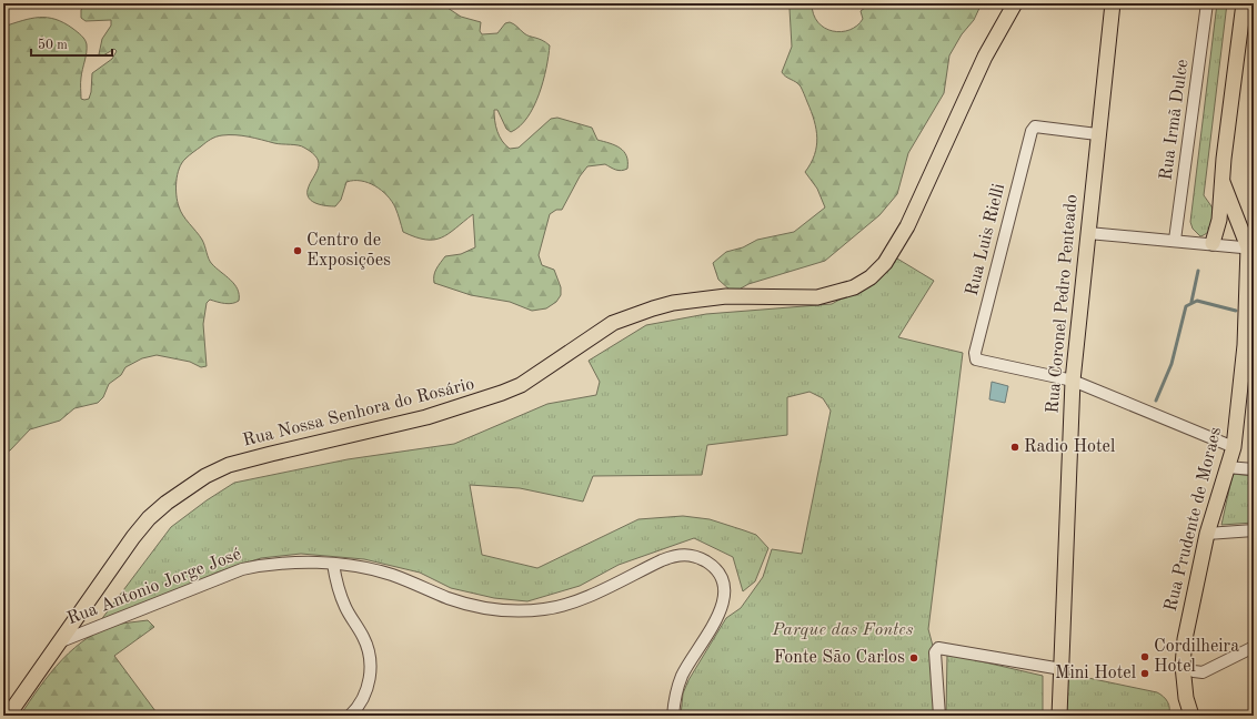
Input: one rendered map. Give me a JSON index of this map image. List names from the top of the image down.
{
  "streets": {
    "main road": ["Rua Coronel Pedro Penteado", "Rua Nossa Senhora do Rosário", "Rua Prudente de Moraes"],
    "street": ["Rua Irmã Dulce", "Rua Luis Rielli", "Rua Antonio Jorge José"]
  },
  "crossings": [
    ["Rua Luis Rielli", "Rua Coronel Pedro Penteado"],
    ["Rua Nossa Senhora do Rosário", "Rua Antonio Jorge José"]
  ],
  "parks": ["Parque das Fontes"],
  "places": [
    "Centro de Exposições",
    "Radio Hotel",
    "Cordilheira Hotel",
    "Fonte São Carlos",
    "Mini Hotel"
  ],
  "scale_bar": "50 m"
}
